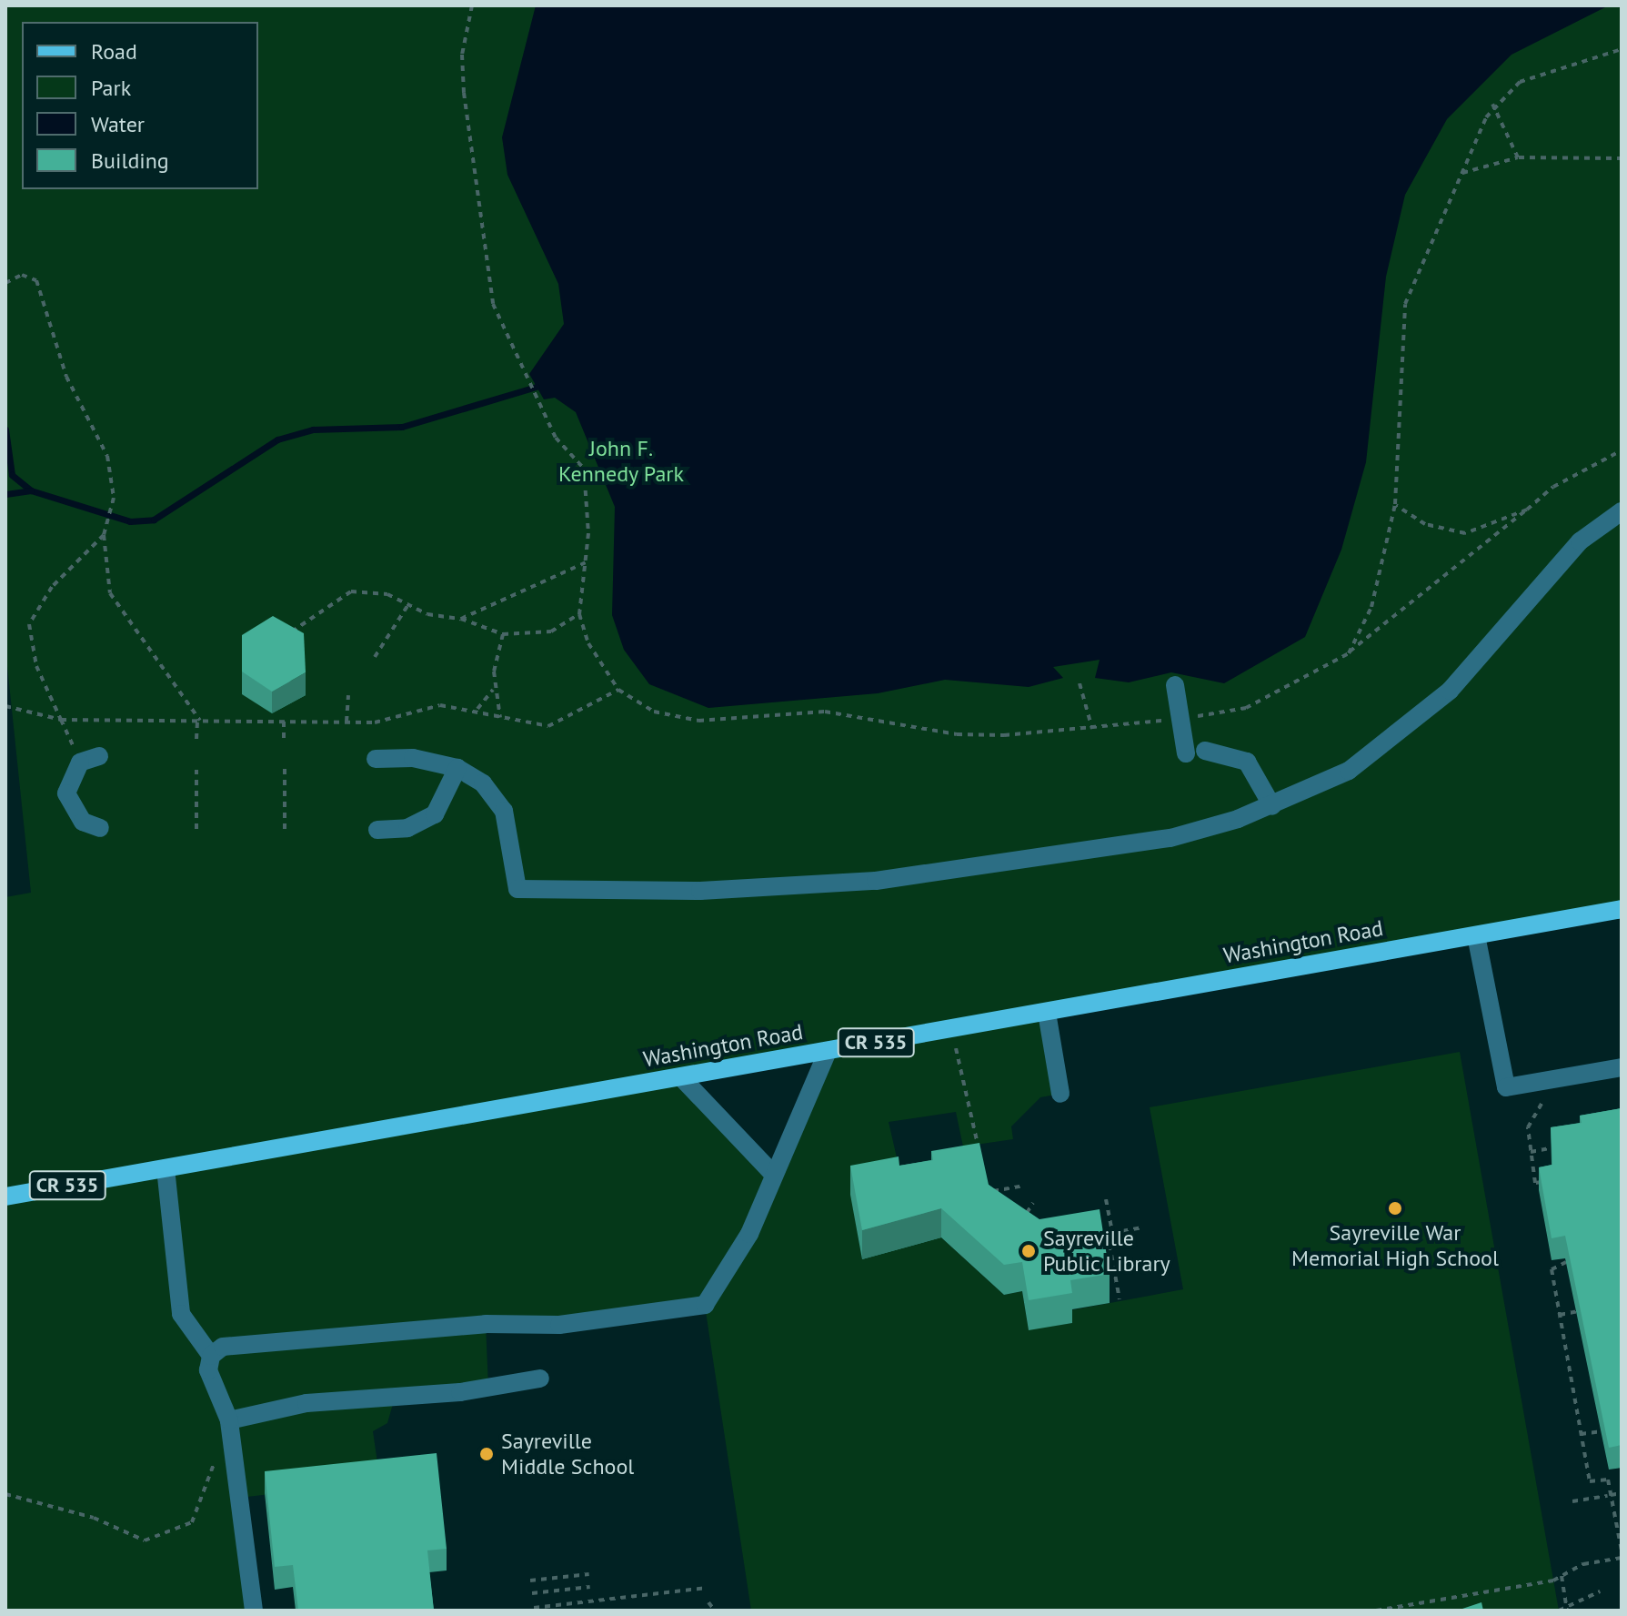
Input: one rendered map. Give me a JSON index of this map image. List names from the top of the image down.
{
  "streets": {
    "main road": ["Washington Road", "CR 535"]
  },
  "parks": ["John F. Kennedy Park"],
  "places": ["Sayreville War Memorial High School", "Sayreville Public Library", "Sayreville Middle School"],
  "legend": [
    "Road",
    "Park",
    "Water",
    "Building"
  ]
}
